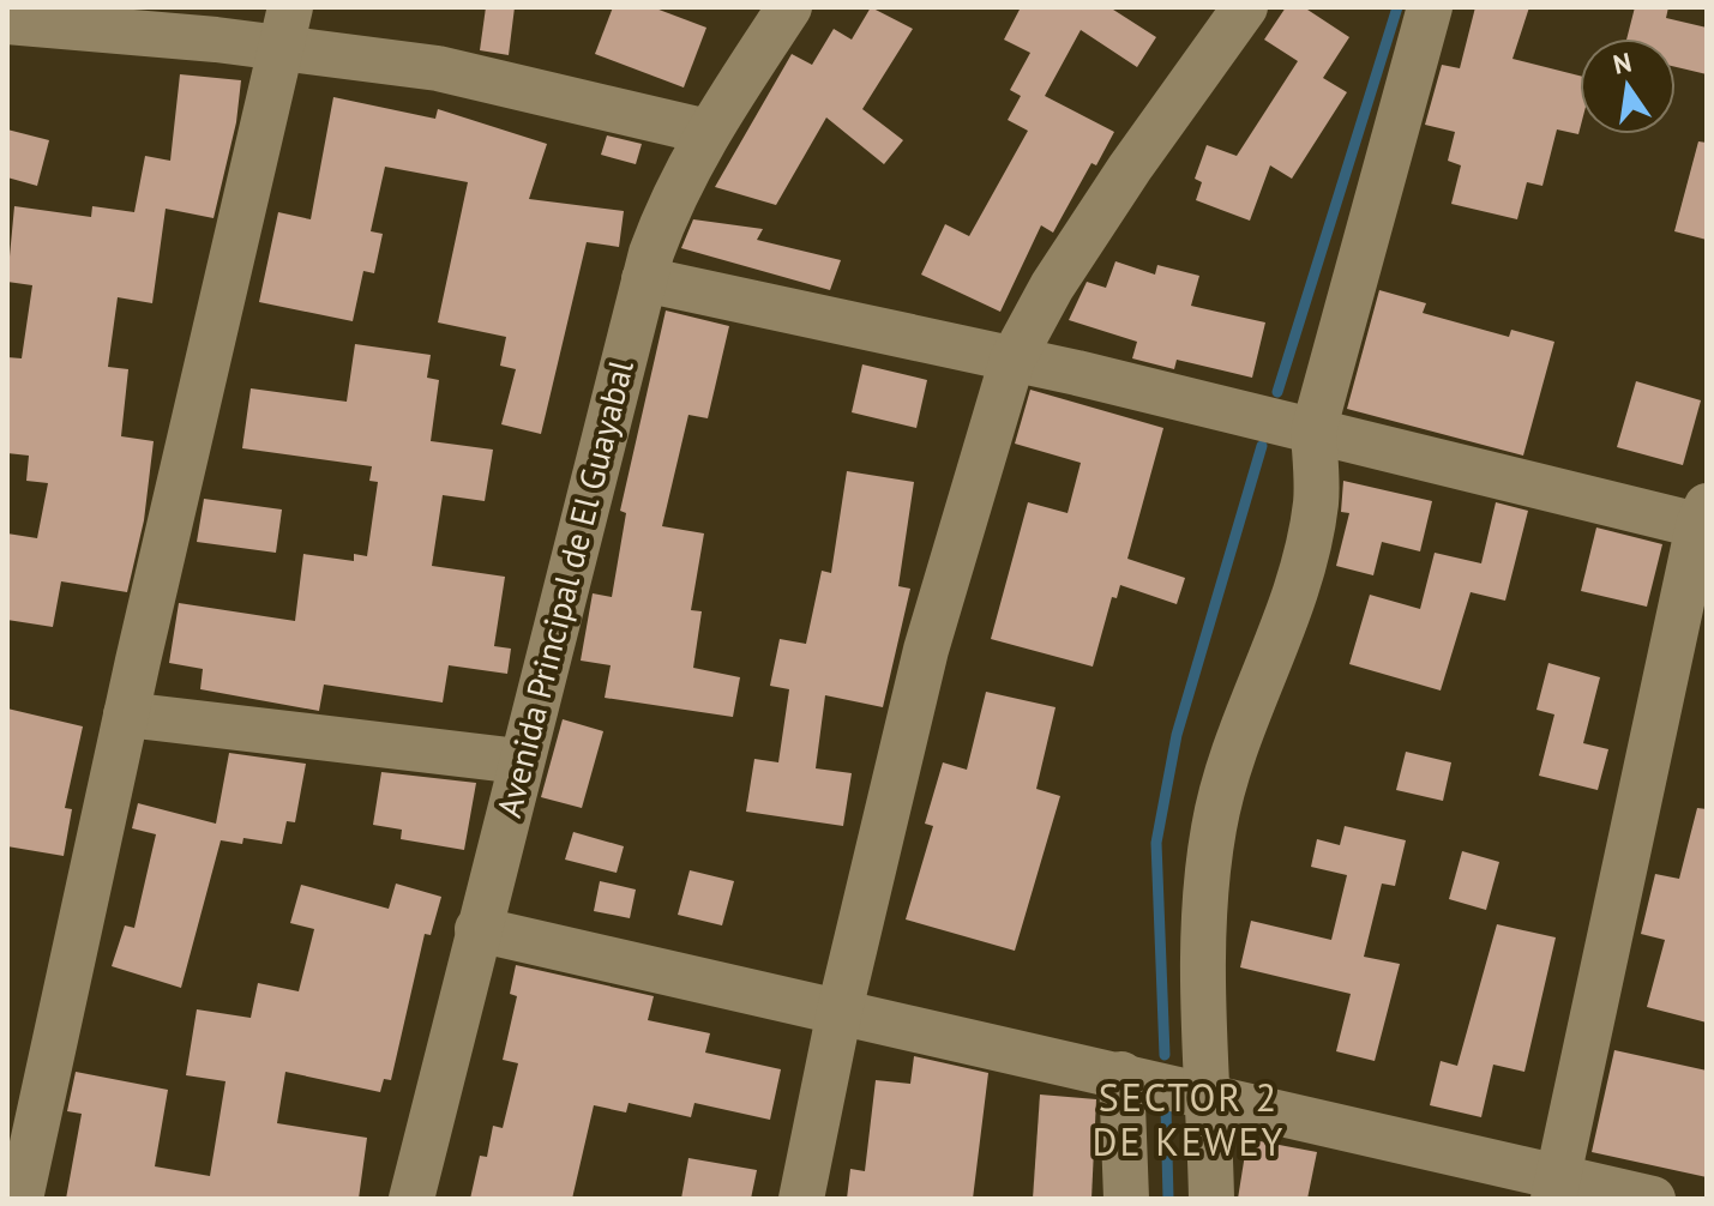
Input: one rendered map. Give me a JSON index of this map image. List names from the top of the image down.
{
  "streets": {
    "street": ["Avenida Principal de El Guayabal"]
  },
  "districts": ["SECTOR 2 DE KEWEY"],
  "north": "top"
}
